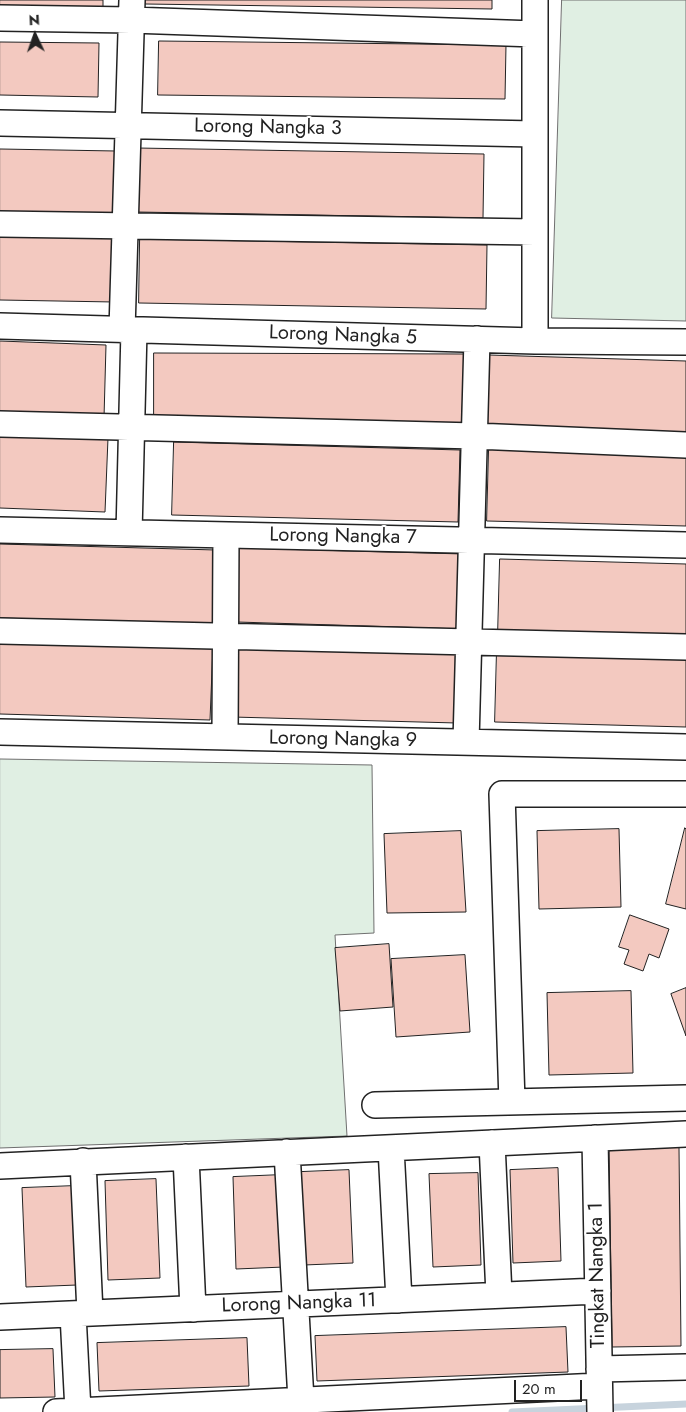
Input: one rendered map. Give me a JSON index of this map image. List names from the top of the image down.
{
  "streets": {
    "street": [
      "Lorong Nangka 3",
      "Lorong Nangka 5",
      "Lorong Nangka 7",
      "Lorong Nangka 9",
      "Tingkat Nangka 1",
      "Lorong Nangka 11"
    ]
  },
  "crossings": [
    ["Tingkat Nangka 1", "Lorong Nangka 11"]
  ],
  "scale_bar": "20 m",
  "north": "top"
}
